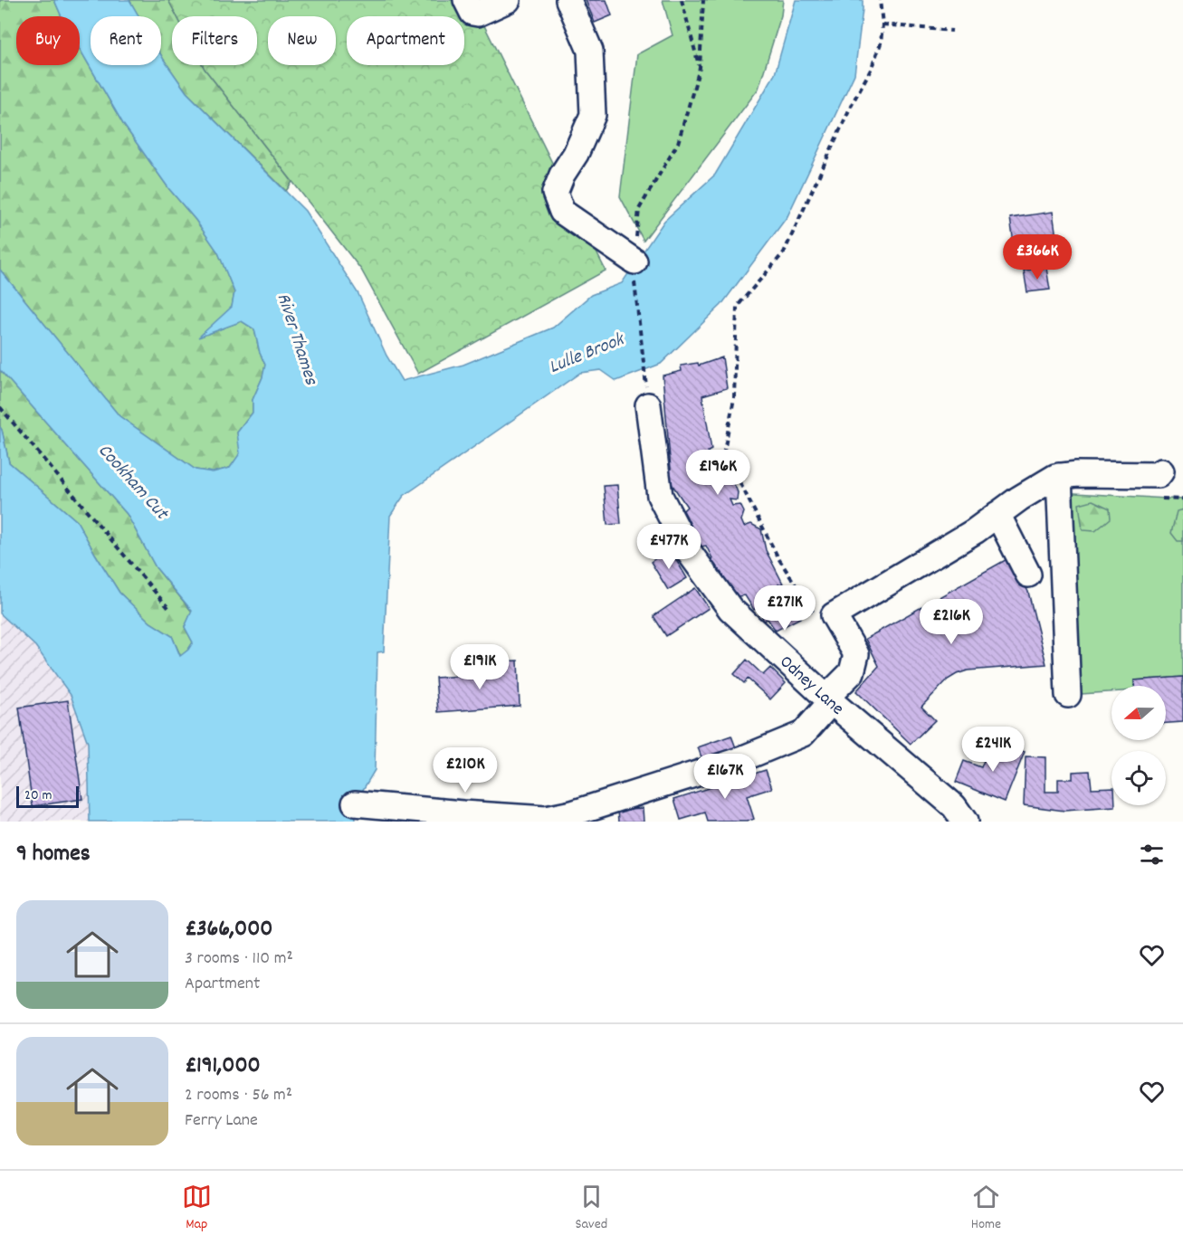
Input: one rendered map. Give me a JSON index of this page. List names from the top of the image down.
{
  "streets": {
    "street": ["Odney Lane"]
  },
  "water": ["River Thames", "Lulle Brook", "Cookham Cut"],
  "scale_bar": "20 m",
  "north": "left",
  "page": {
    "chip": [
      "Buy",
      "Rent",
      "Filters",
      "New",
      "Apartment"
    ],
    "price": [
      "£366K",
      "£196K",
      "£477K",
      "£271K",
      "£216K",
      "£191K",
      "£241K",
      "£210K",
      "£167K"
    ],
    "scale": "20 m",
    "heading": "9 homes",
    "list": [
      {
        "name": "£366,000",
        "note": "3 rooms · 110 m² · Apartment"
      },
      {
        "name": "£191,000",
        "note": "2 rooms · 56 m² · Ferry Lane"
      }
    ],
    "tabs": ["Map", "Saved", "Home"]
  }
}
